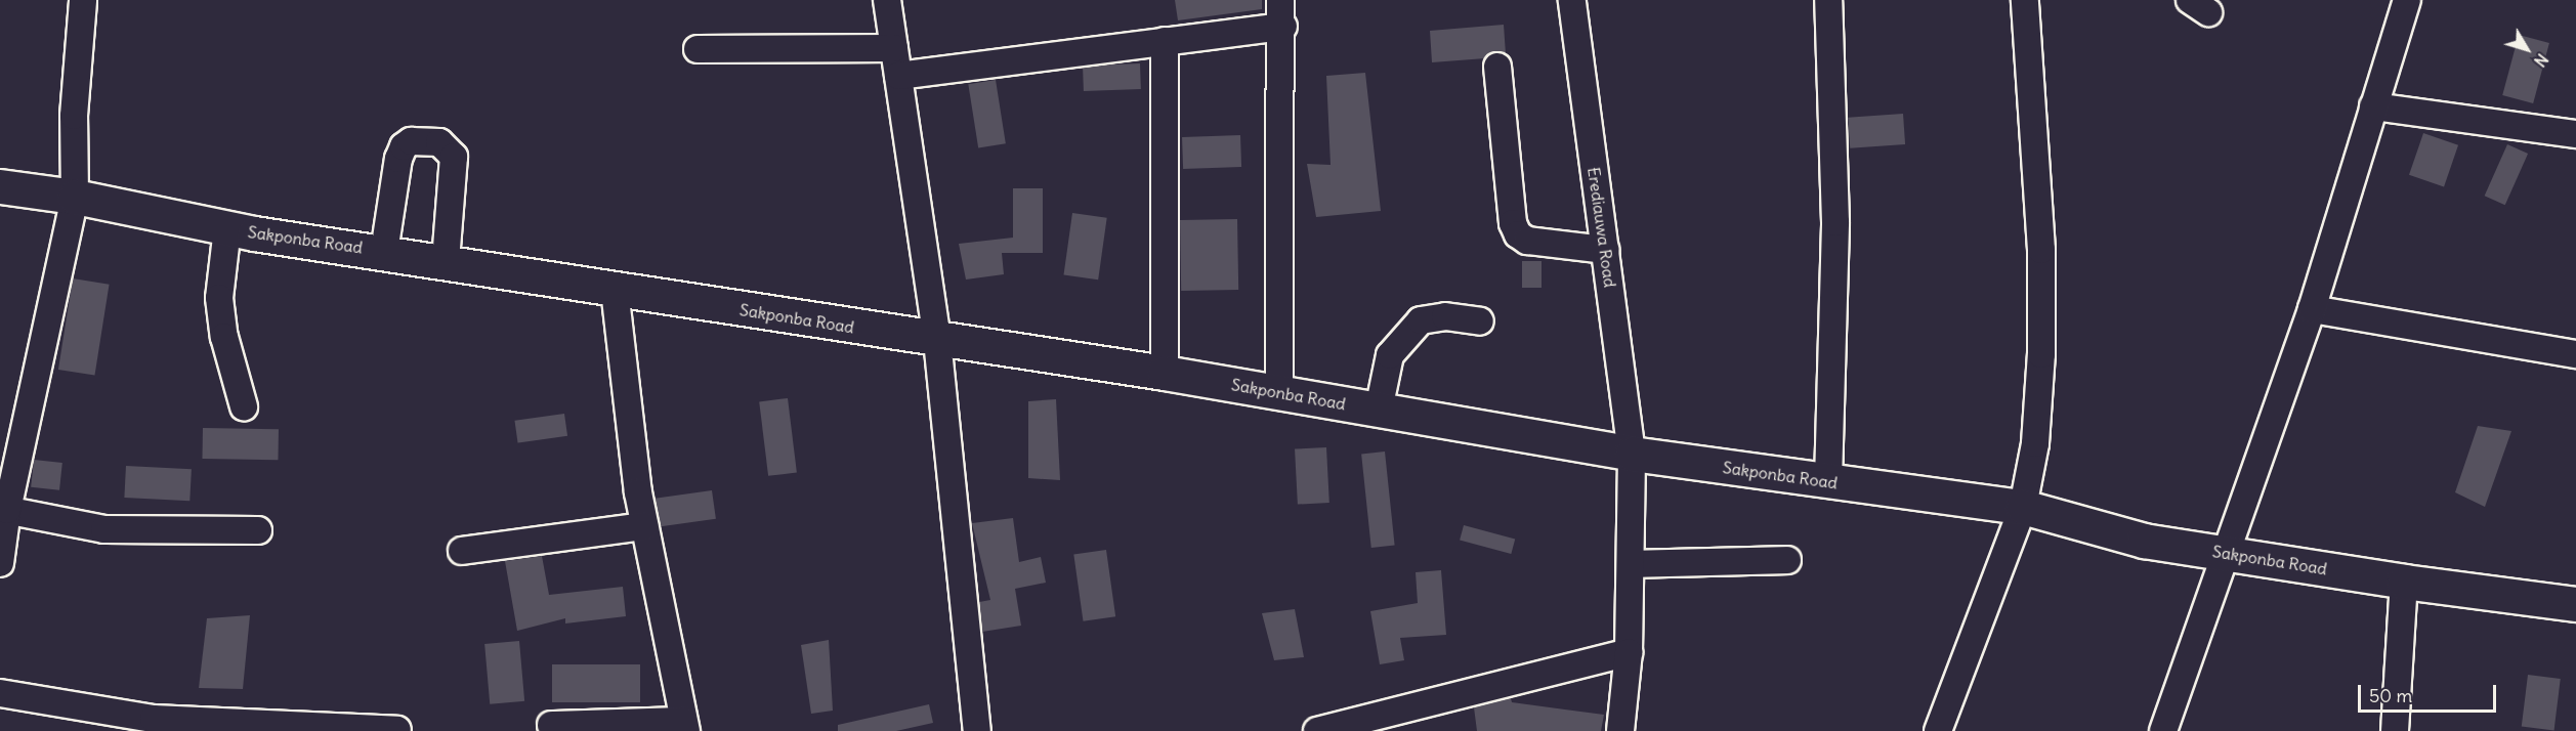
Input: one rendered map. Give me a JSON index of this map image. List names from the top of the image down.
{
  "streets": {
    "main road": ["Sakponba Road"],
    "street": ["Erediauwa Road"]
  },
  "crossings": [
    ["Erediauwa Road", "Sakponba Road"]
  ],
  "scale_bar": "50 m",
  "north": "bottom right"
}
